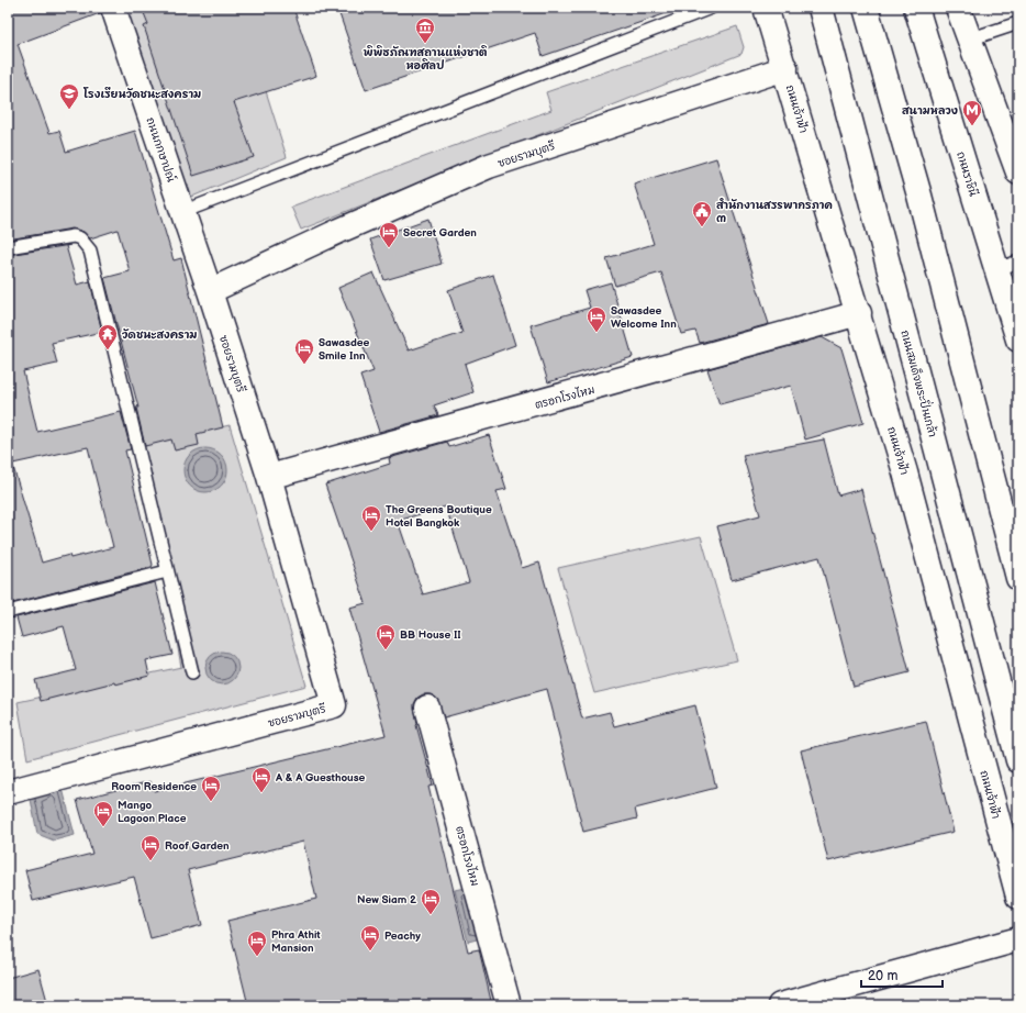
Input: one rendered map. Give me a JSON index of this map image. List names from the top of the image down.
{
  "streets": {
    "street": [
      "ถนนเจ้าฟ้า",
      "ถนนกกษาปณ์",
      "ซอยรามบุตรี",
      "ถนนราชินี",
      "ถนนสมเด็จพระปิ่นเกล้า",
      "ตรอกโรงไหม"
    ]
  },
  "crossings": [
    ["ถนนเจ้าฟ้า", "ซอยรามบุตรี"],
    ["ถนนเจ้าฟ้า", "ตรอกโรงไหม"],
    ["ถนนกกษาปณ์", "ซอยรามบุตรี"],
    ["ซอยรามบุตรี", "ตรอกโรงไหม"]
  ],
  "places": {
    "museum": ["พิพิธภัณฑสถานแห่งชาติ หอศิลป"],
    "school or university": ["โรงเรียนวัดชนะสงคราม"],
    "metro station": ["สนามหลวง"],
    "public building": ["สำนักงานสรรพากรภาค ๓"],
    "hotel": [
      "Secret Garden",
      "Sawasdee Welcome Inn",
      "Sawasdee Smile Inn",
      "The Greens Boutique Hotel Bangkok",
      "BB House II",
      "A & A Guesthouse",
      "Room Residence",
      "Mango Lagoon Place",
      "Roof Garden",
      "New Siam 2",
      "Peachy",
      "Phra Athit Mansion"
    ],
    "temple": ["วัดชนะสงคราม"]
  },
  "scale_bar": "20 m"
}
